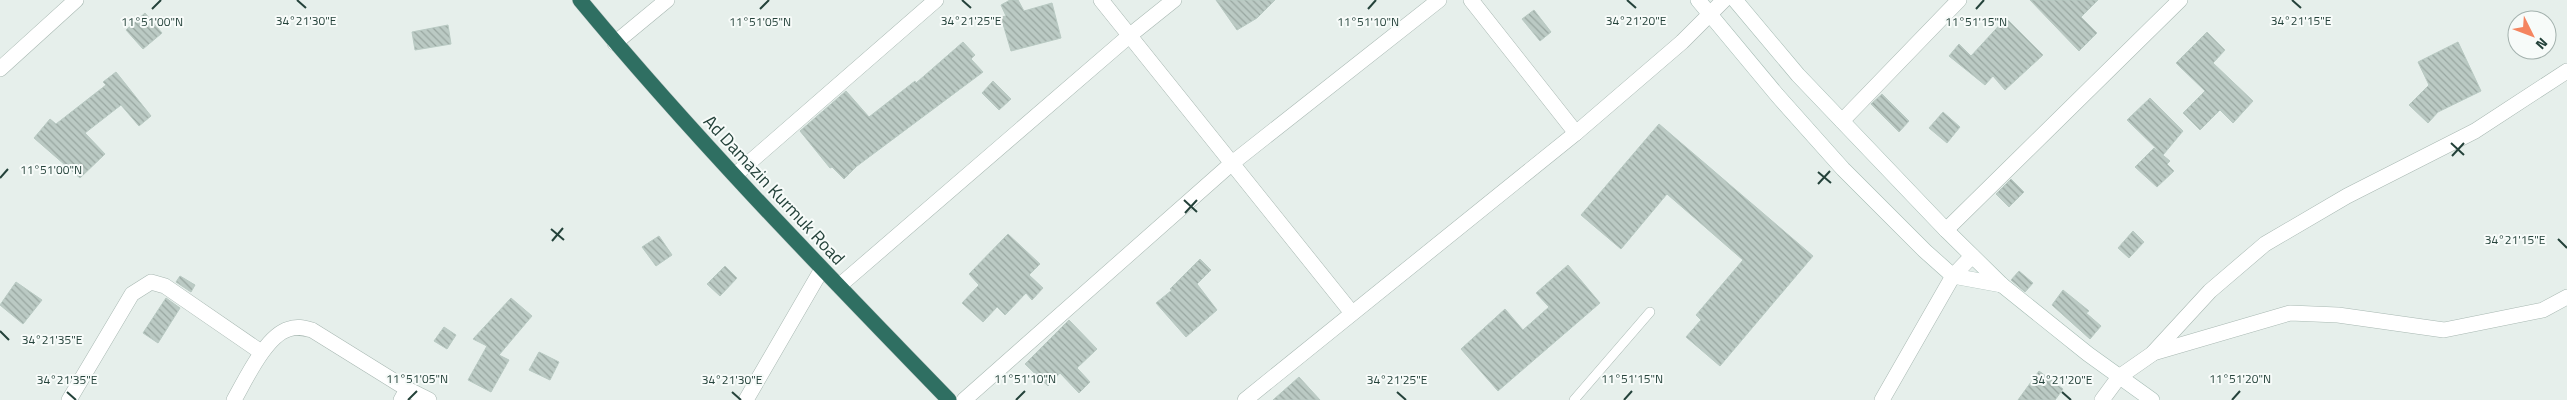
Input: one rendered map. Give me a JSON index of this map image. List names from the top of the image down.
{
  "streets": {
    "highway": ["Ad Damazin Kurmuk Road"]
  },
  "north": "bottom right",
  "coordinates": [
    "34°21'30\"E",
    "34°21'25\"E",
    "34°21'20\"E",
    "34°21'15\"E",
    "11°51'00\"N",
    "11°51'05\"N",
    "11°51'10\"N",
    "11°51'15\"N",
    "34°21'35\"E",
    "11°51'20\"N"
  ]
}
